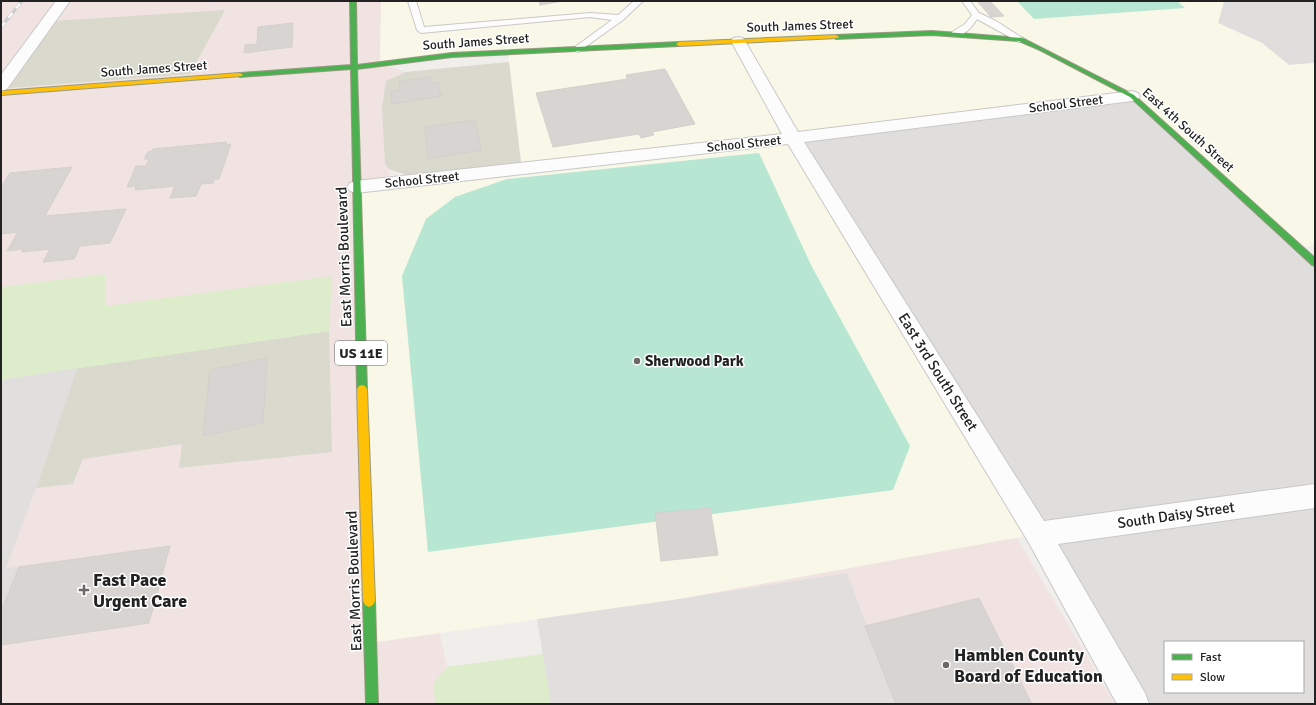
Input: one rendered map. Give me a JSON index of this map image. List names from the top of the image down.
{
  "streets": {
    "street": [
      "South James Street",
      "School Street",
      "East 4th South Street",
      "East Morris Boulevard",
      "US 11E",
      "East 3rd South Street",
      "South Daisy Street"
    ]
  },
  "crossings": [
    ["South James Street", "East 4th South Street"],
    ["South James Street", "East Morris Boulevard"],
    ["South James Street", "East 3rd South Street"],
    ["School Street", "East 4th South Street"],
    ["School Street", "East Morris Boulevard"],
    ["School Street", "East 3rd South Street"],
    ["East 3rd South Street", "South Daisy Street"]
  ],
  "places": {
    "other": ["Sherwood Park", "Hamblen County Board of Education"],
    "health": ["Fast Pace Urgent Care"]
  },
  "legend": ["Fast", "Slow"]
}
